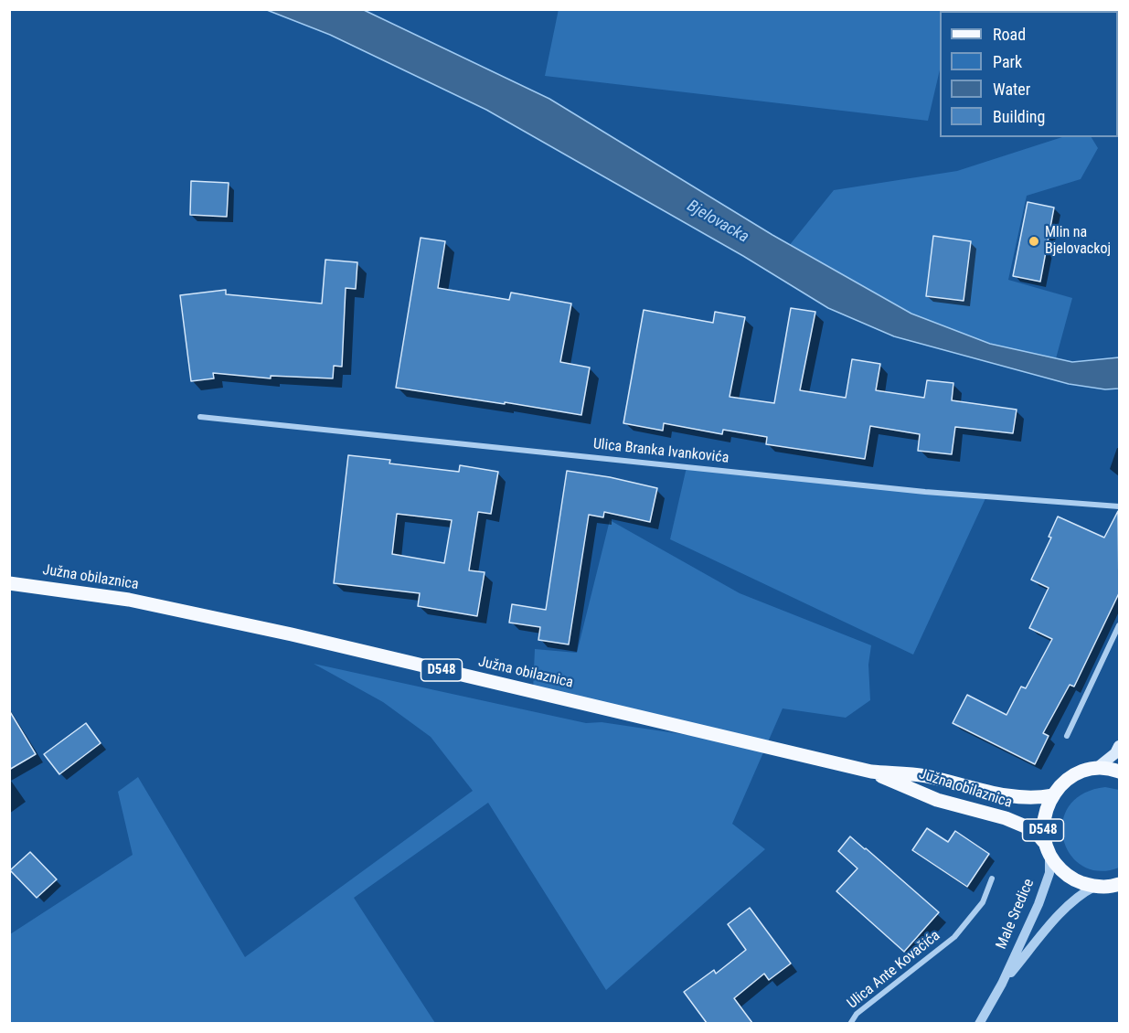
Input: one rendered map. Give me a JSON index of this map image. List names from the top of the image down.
{
  "streets": {
    "main road": ["Južna obilaznica", "D548"],
    "street": ["Ulica Branka Ivankovića", "Male Sredice", "Ulica Ante Kovačića"]
  },
  "crossings": [
    ["Južna obilaznica", "D548"],
    ["Južna obilaznica", "Male Sredice"],
    ["D548", "Male Sredice"]
  ],
  "water": ["Bjelovacka"],
  "places": ["Mlin na Bjelovackoj"],
  "legend": [
    "Road",
    "Park",
    "Water",
    "Building"
  ]
}
